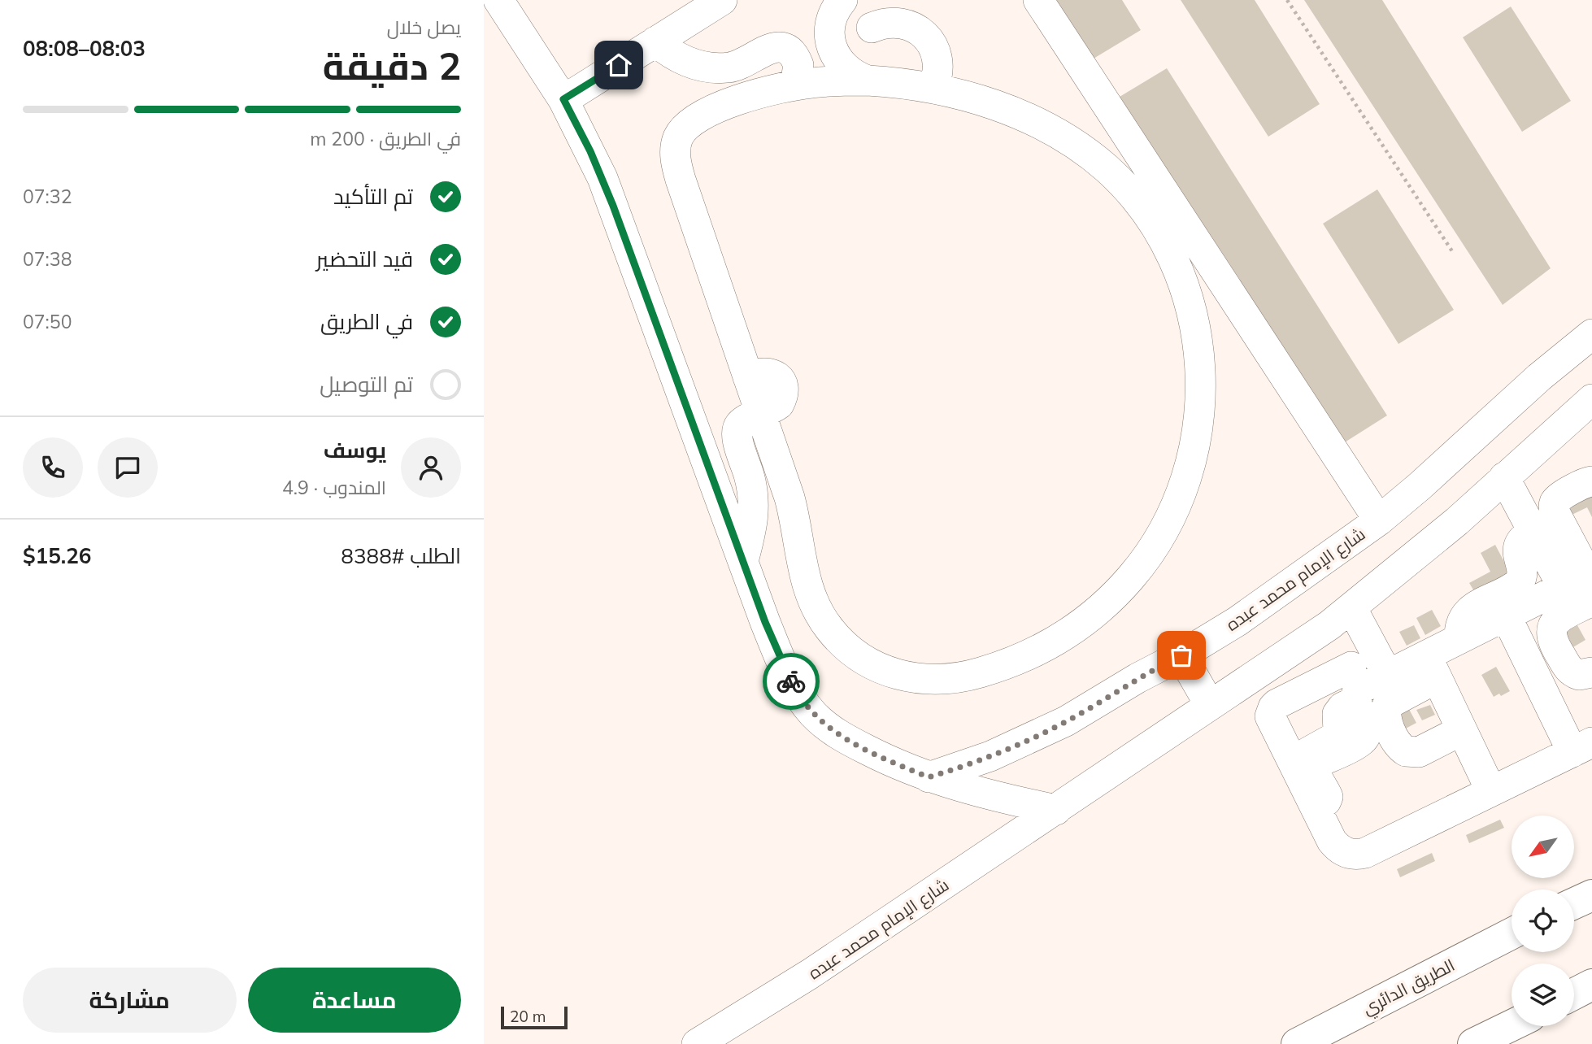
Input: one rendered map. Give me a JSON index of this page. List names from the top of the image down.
{
  "streets": {
    "highway": ["الطريق الدائري"],
    "street": ["شارع الإمام محمد عبده"]
  },
  "scale_bar": "20 m",
  "north": "bottom left",
  "page": {
    "heading": ["2 دقيقة", "يصل خلال", "08:03–08:08"],
    "panel": [
      "يوسف",
      "المندوب · 4.9",
      "الطلب #8388",
      "$15.26"
    ],
    "bar": "في الطريق · 200 m",
    "list": [
      ["تم التأكيد", "07:32"],
      ["قيد التحضير", "07:38"],
      ["في الطريق", "07:50"],
      "تم التوصيل"
    ],
    "buttons": ["مساعدة", "مشاركة"],
    "scale": "20 m"
  }
}
